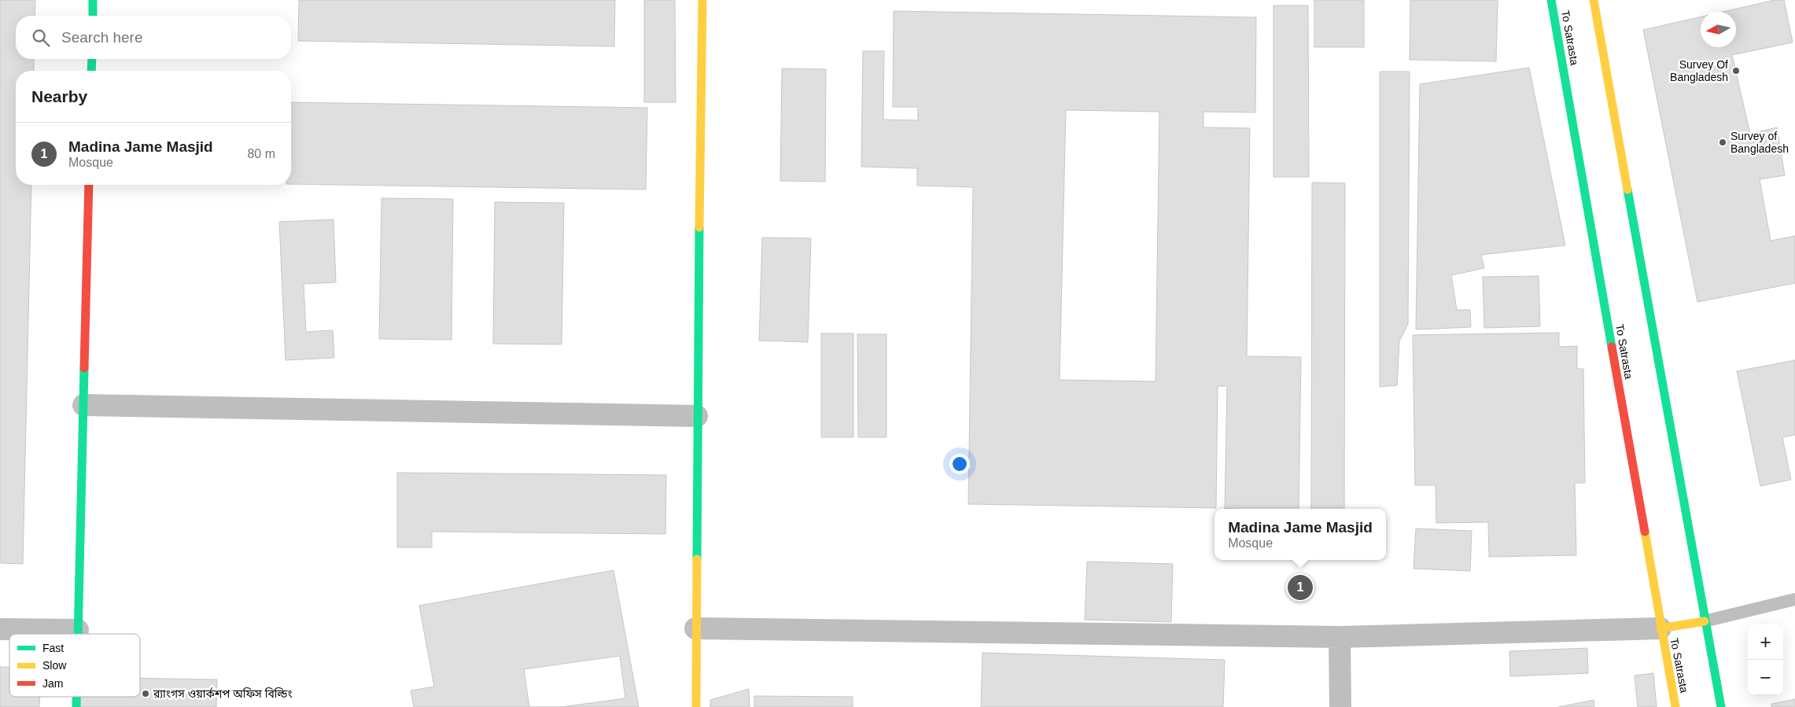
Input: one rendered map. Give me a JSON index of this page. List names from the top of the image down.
{
  "streets": {
    "street": ["To Satrasta"]
  },
  "places": ["Survey Of Bangladesh", "Survey of Bangladesh", "র‍্যাংগস ওয়ার্কশপ অফিস বিল্ডিং"],
  "legend": ["Fast", "Slow", "Jam"],
  "north": "left",
  "page": {
    "search": "Search here",
    "heading": "Nearby",
    "list": [
      {
        "mark": "1",
        "name": "Madina Jame Masjid",
        "note": "Mosque",
        "value": "80 m"
      }
    ],
    "popup": ["Madina Jame Masjid", "Mosque"],
    "pins": "1",
    "map_buttons": ["+", "−"]
  }
}
